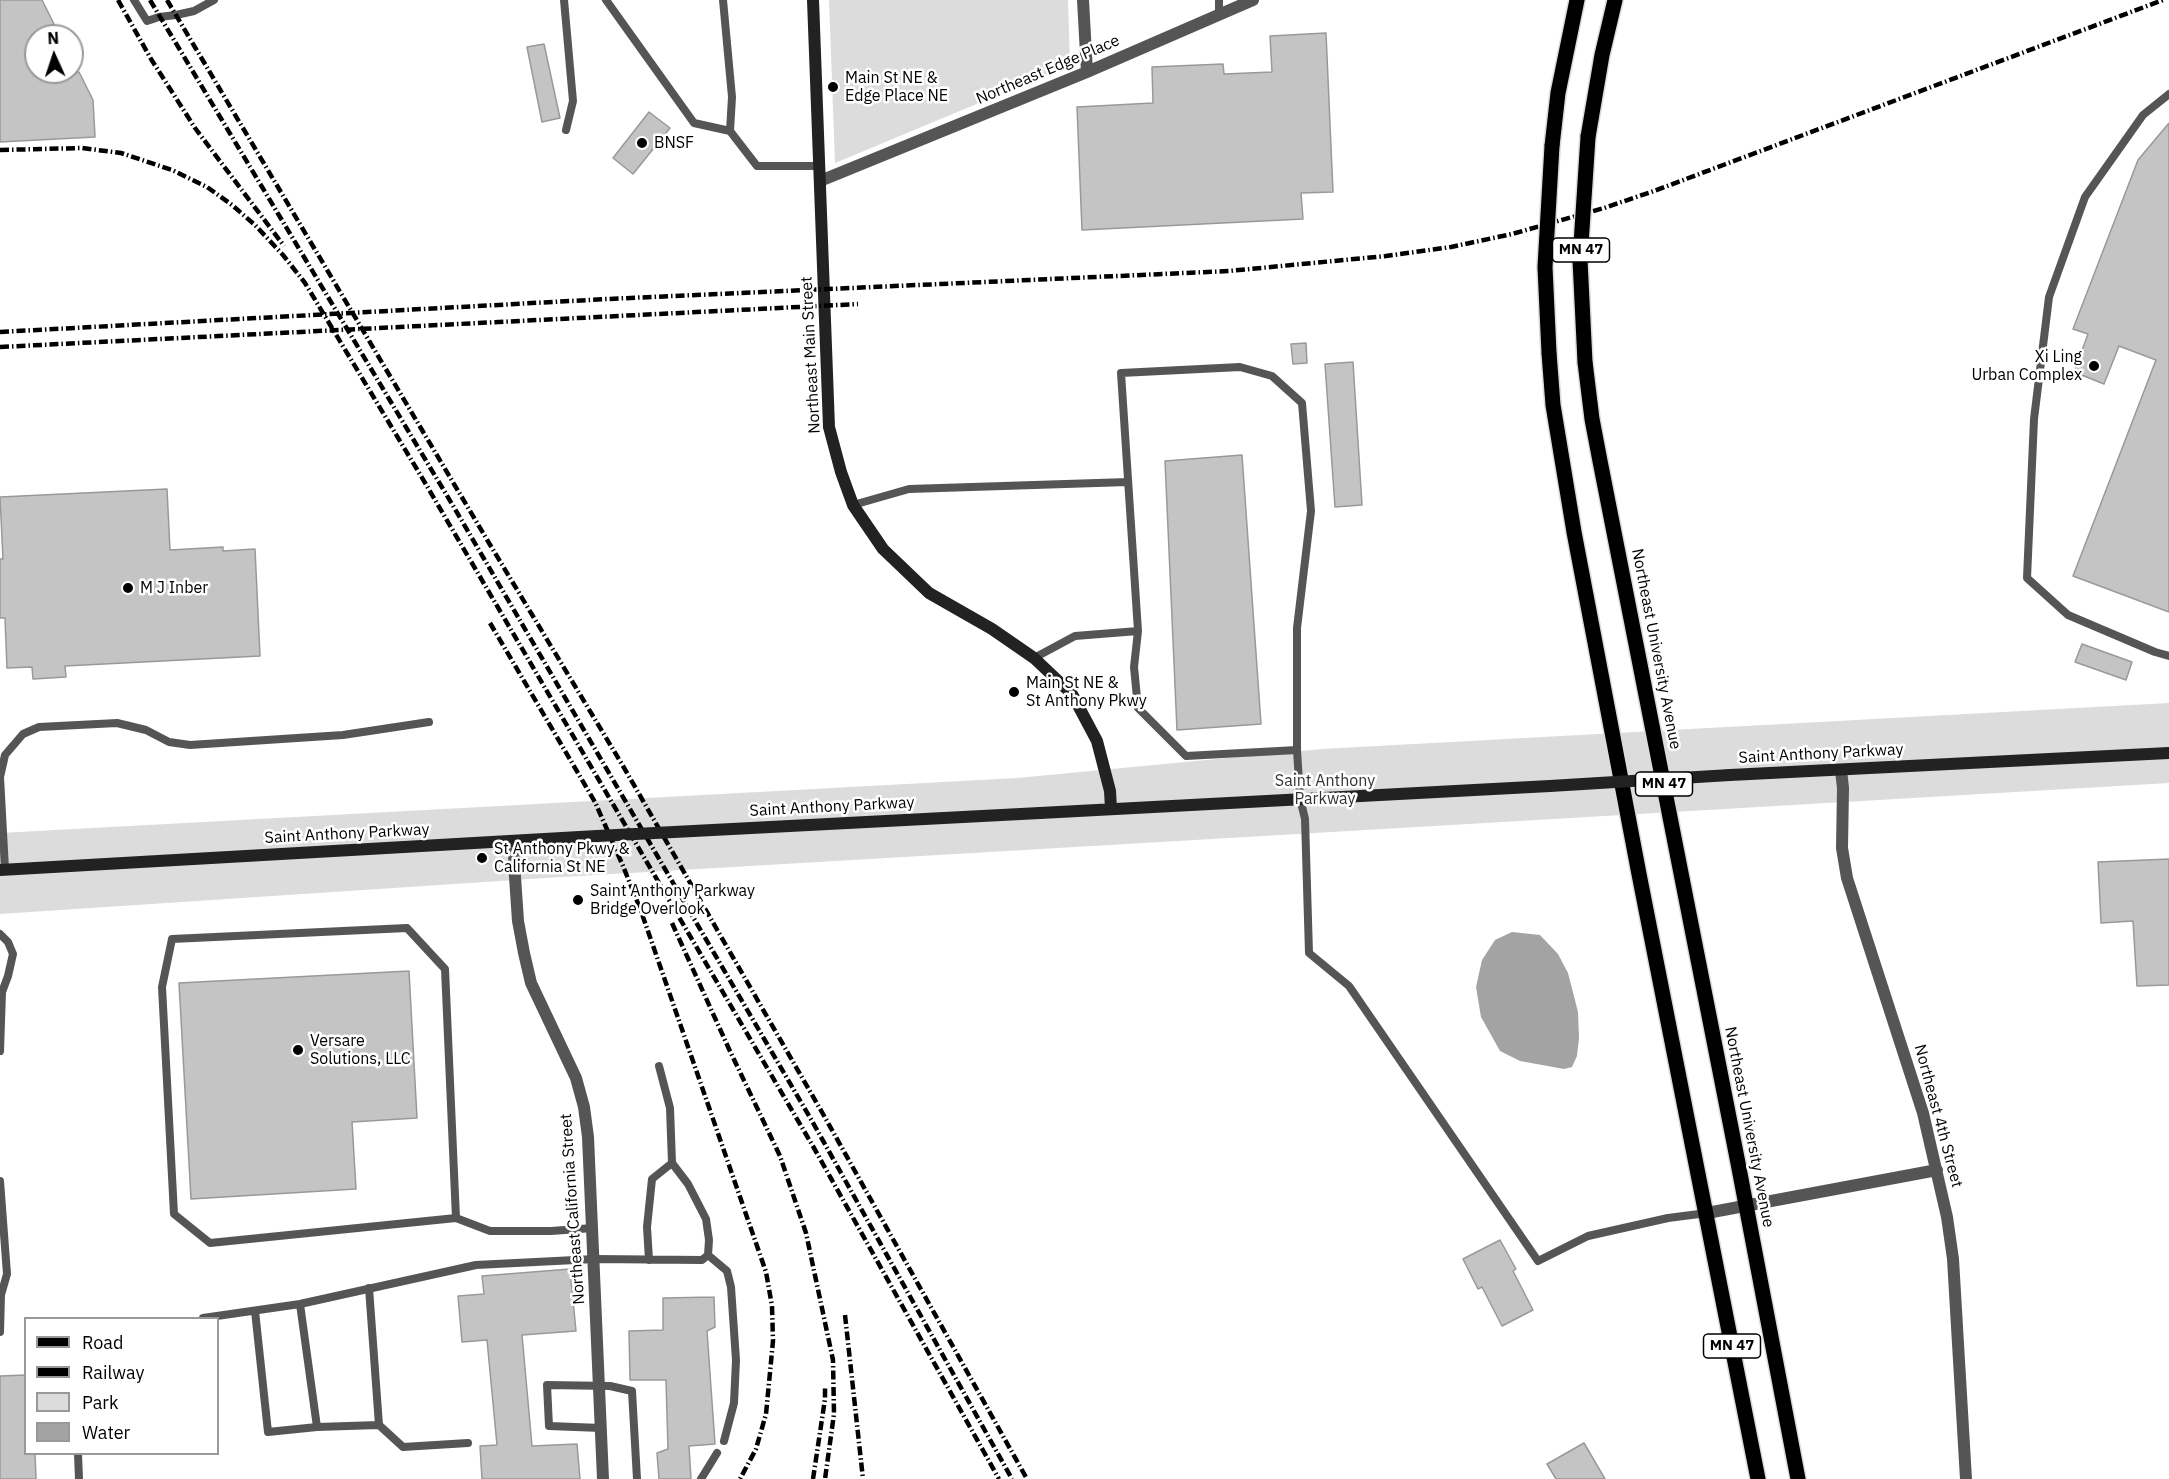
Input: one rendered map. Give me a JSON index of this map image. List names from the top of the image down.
{
  "streets": {
    "main road": ["MN 47", "Northeast University Avenue"],
    "street": [
      "Northeast Edge Place",
      "Northeast Main Street",
      "Saint Anthony Parkway",
      "Northeast 4th Street",
      "Northeast California Street"
    ]
  },
  "crossings": [
    ["Northeast Edge Place", "Northeast Main Street"],
    ["Northeast Main Street", "Saint Anthony Parkway"],
    ["Saint Anthony Parkway", "Northeast 4th Street"],
    ["Saint Anthony Parkway", "Northeast California Street"]
  ],
  "parks": ["Saint Anthony Parkway"],
  "places": [
    "Main St NE & Edge Place NE",
    "BNSF",
    "Xi Ling Urban Complex",
    "M J Inber",
    "Main St NE & St Anthony Pkwy",
    "St Anthony Pkwy & California St NE",
    "Saint Anthony Parkway Bridge Overlook",
    "Versare Solutions, LLC"
  ],
  "legend": [
    "Road",
    "Railway",
    "Park",
    "Water"
  ],
  "north": "top"
}
